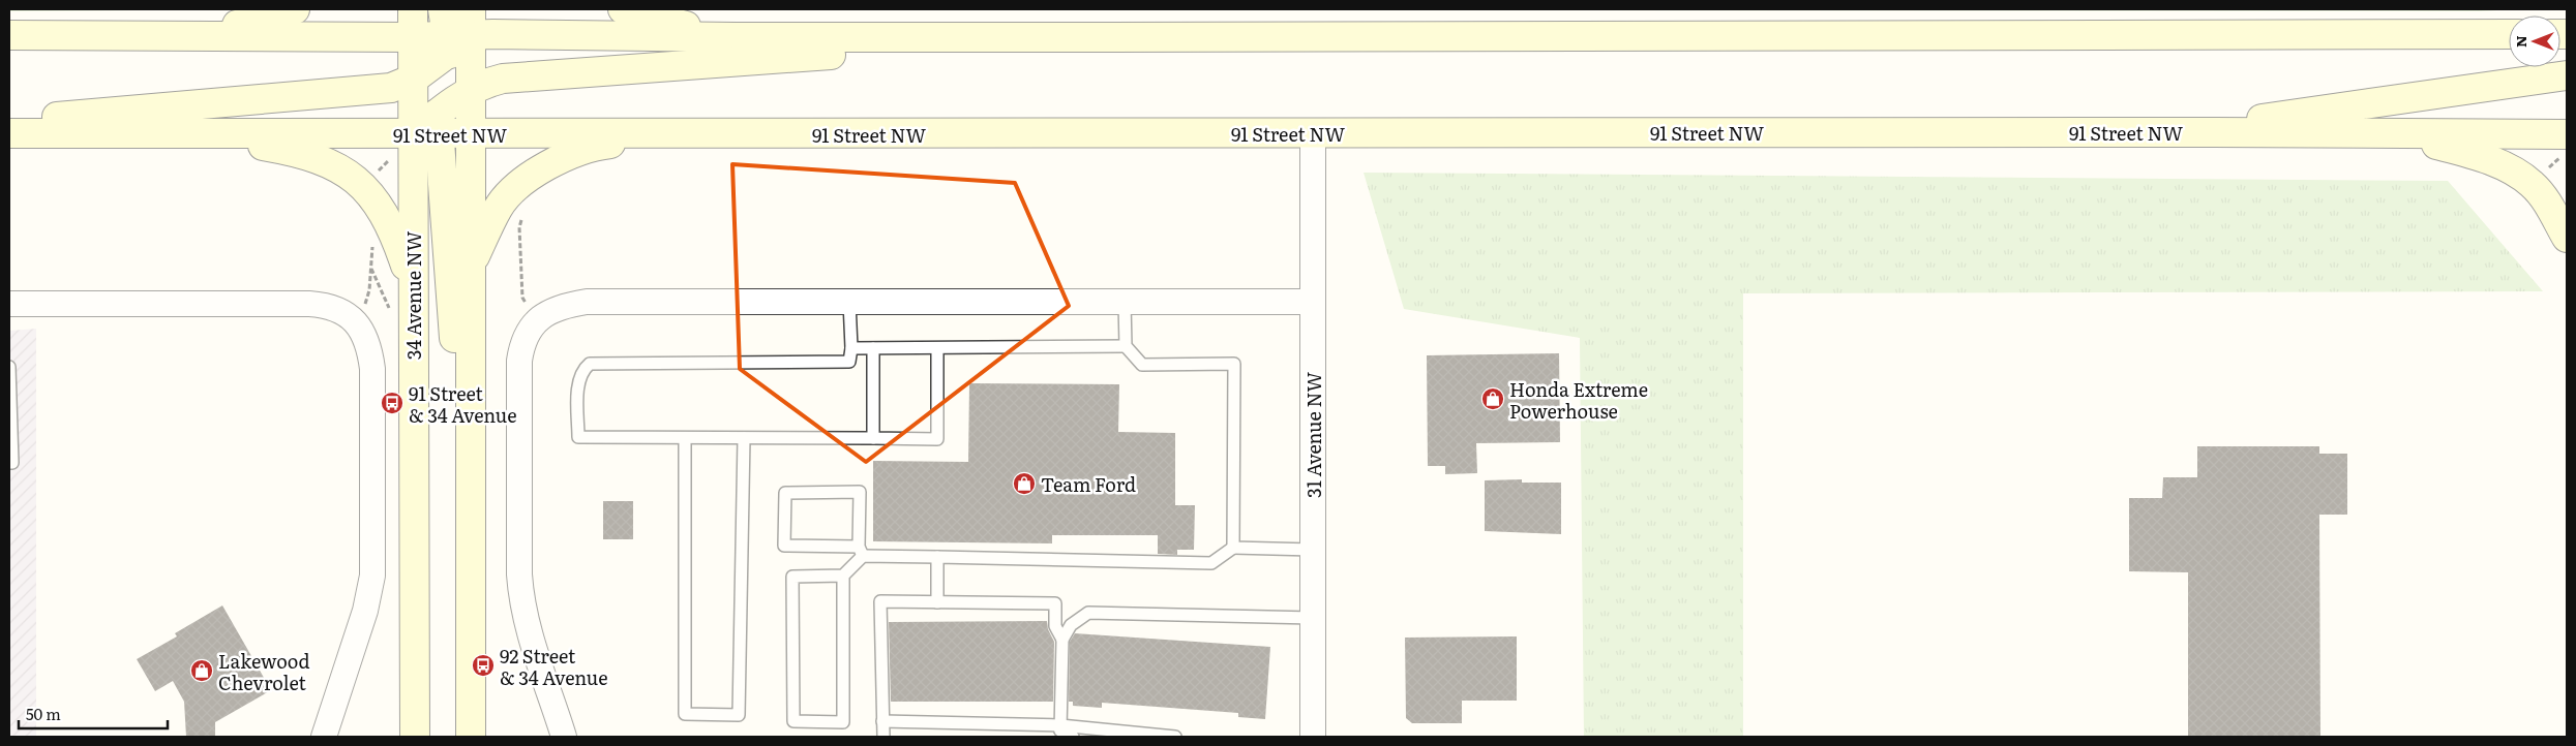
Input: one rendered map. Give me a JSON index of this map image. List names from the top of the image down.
{
  "streets": {
    "main road": ["91 Street NW", "34 Avenue NW"],
    "street": ["31 Avenue NW"]
  },
  "crossings": [
    ["91 Street NW", "34 Avenue NW"],
    ["91 Street NW", "31 Avenue NW"]
  ],
  "places": {
    "shop": ["Honda Extreme Powerhouse", "Team Ford", "Lakewood Chevrolet"],
    "bus stop": ["91 Street & 34 Avenue", "92 Street & 34 Avenue"]
  },
  "scale_bar": "50 m",
  "north": "left"
}
